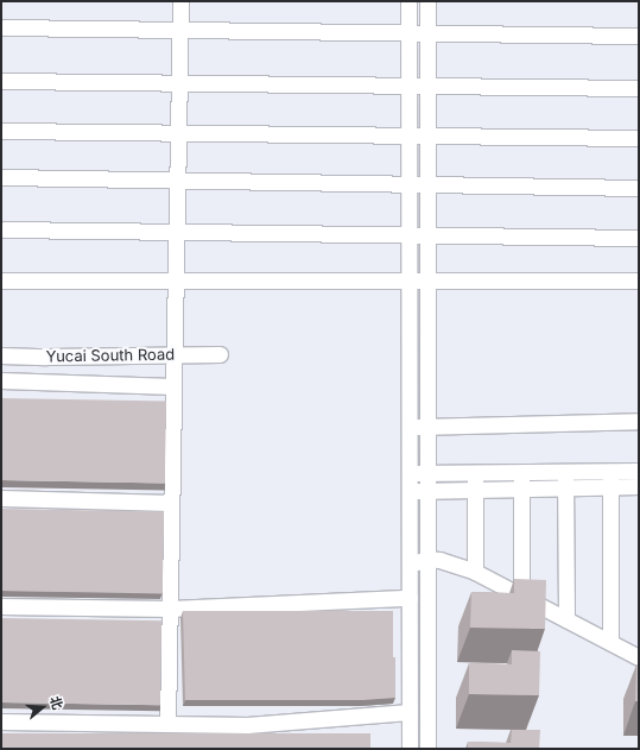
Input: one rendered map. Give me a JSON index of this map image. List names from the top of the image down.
{
  "streets": {
    "street": ["Yucai South Road"]
  },
  "north": "right"
}
